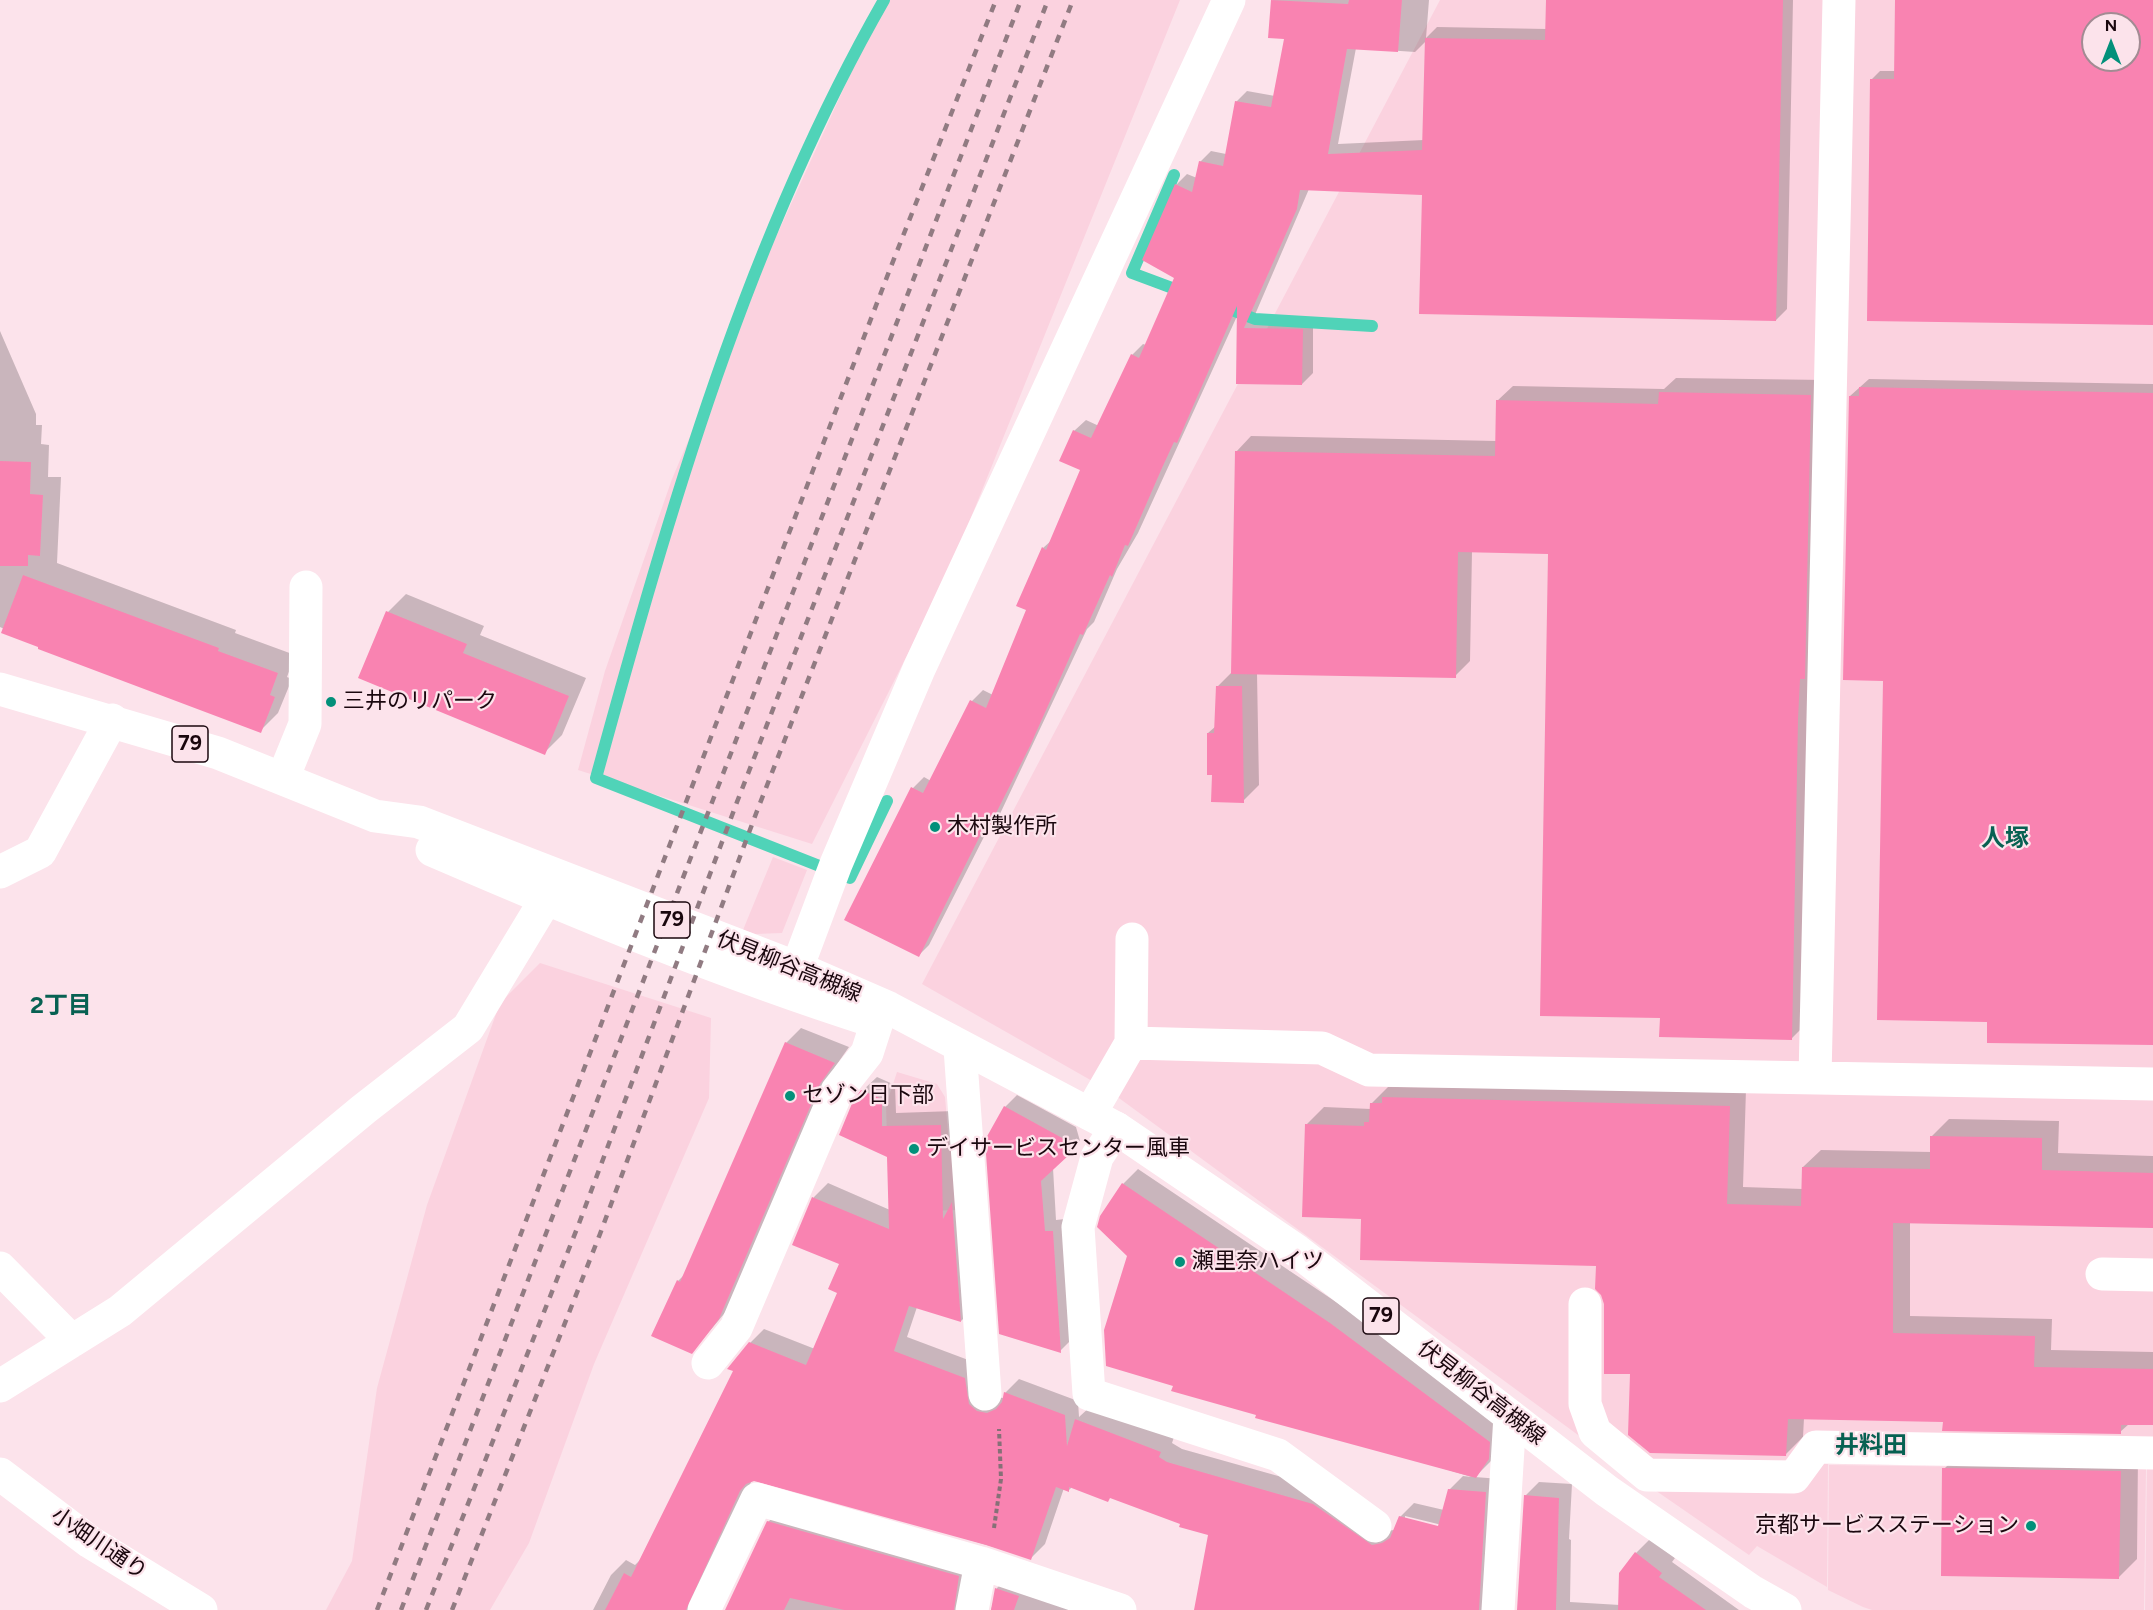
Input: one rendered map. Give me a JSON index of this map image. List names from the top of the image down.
{
  "streets": {
    "street": ["79", "伏見柳谷高槻線", "小畑川通り"]
  },
  "districts": ["人塚", "2丁目", "井料田"],
  "places": [
    "三井のリパーク",
    "木村製作所",
    "セゾン日下部",
    "デイサービスセンター風車",
    "瀬里奈ハイツ",
    "京都サービスステーション"
  ],
  "north": "top"
}
